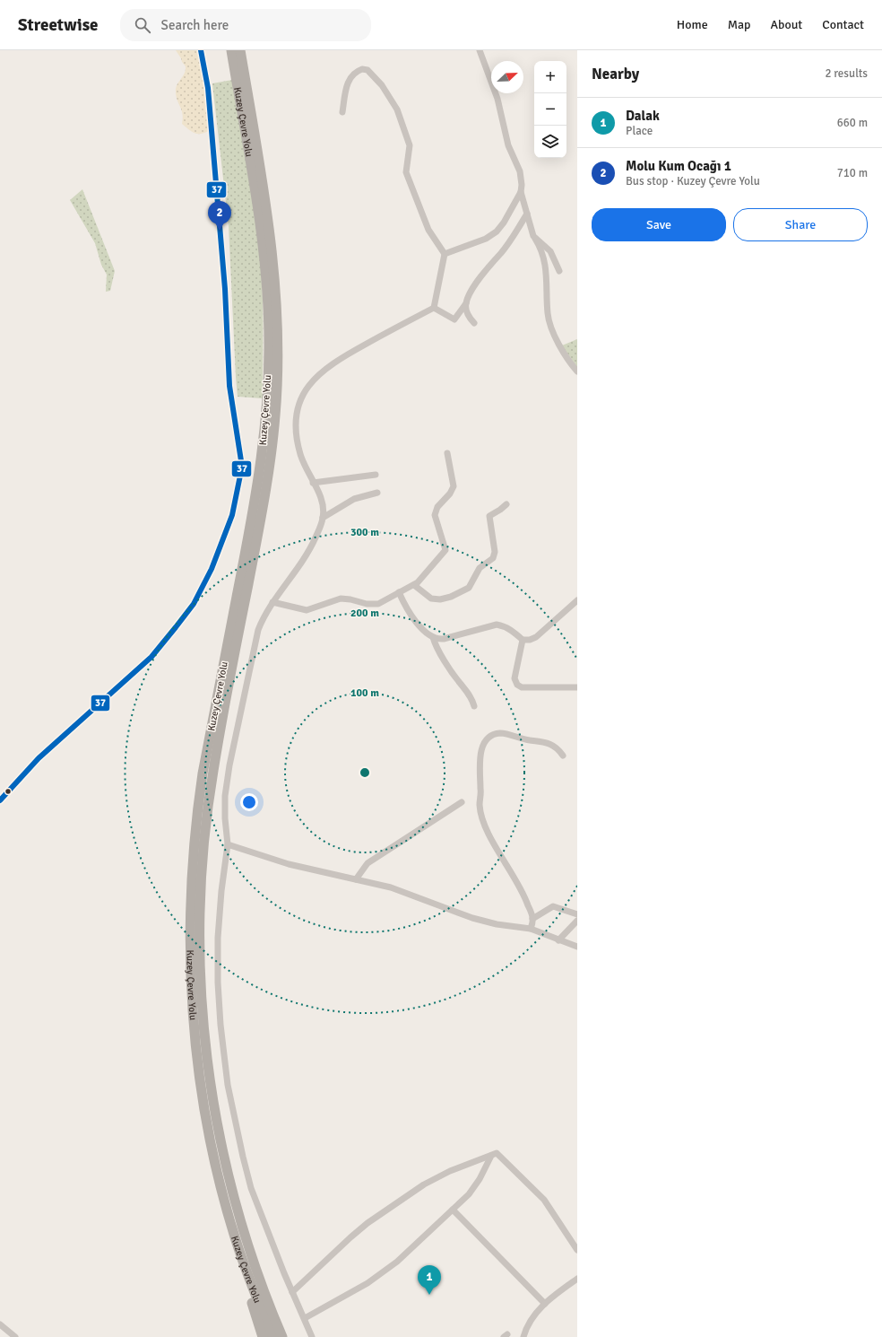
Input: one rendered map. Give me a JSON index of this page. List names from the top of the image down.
{
  "streets": {
    "highway": ["Kuzey Çevre Yolu"]
  },
  "lines": ["transit line 37"],
  "north": "top right",
  "page": {
    "header": "Streetwise",
    "search": "Search here",
    "nav": [
      "Home",
      "Map",
      "About",
      "Contact"
    ],
    "heading": ["Nearby", "2 results"],
    "map_buttons": ["+", "−"],
    "list": [
      {
        "mark": "1",
        "name": "Dalak",
        "note": "Place",
        "value": "660 m"
      },
      {
        "mark": "2",
        "name": "Molu Kum Ocağı 1",
        "note": "Bus stop · Kuzey Çevre Yolu",
        "value": "710 m"
      }
    ],
    "buttons": ["Save", "Share"],
    "pins": ["2", "1"]
  },
  "rings": ["300 m", "200 m", "100 m"]
}
